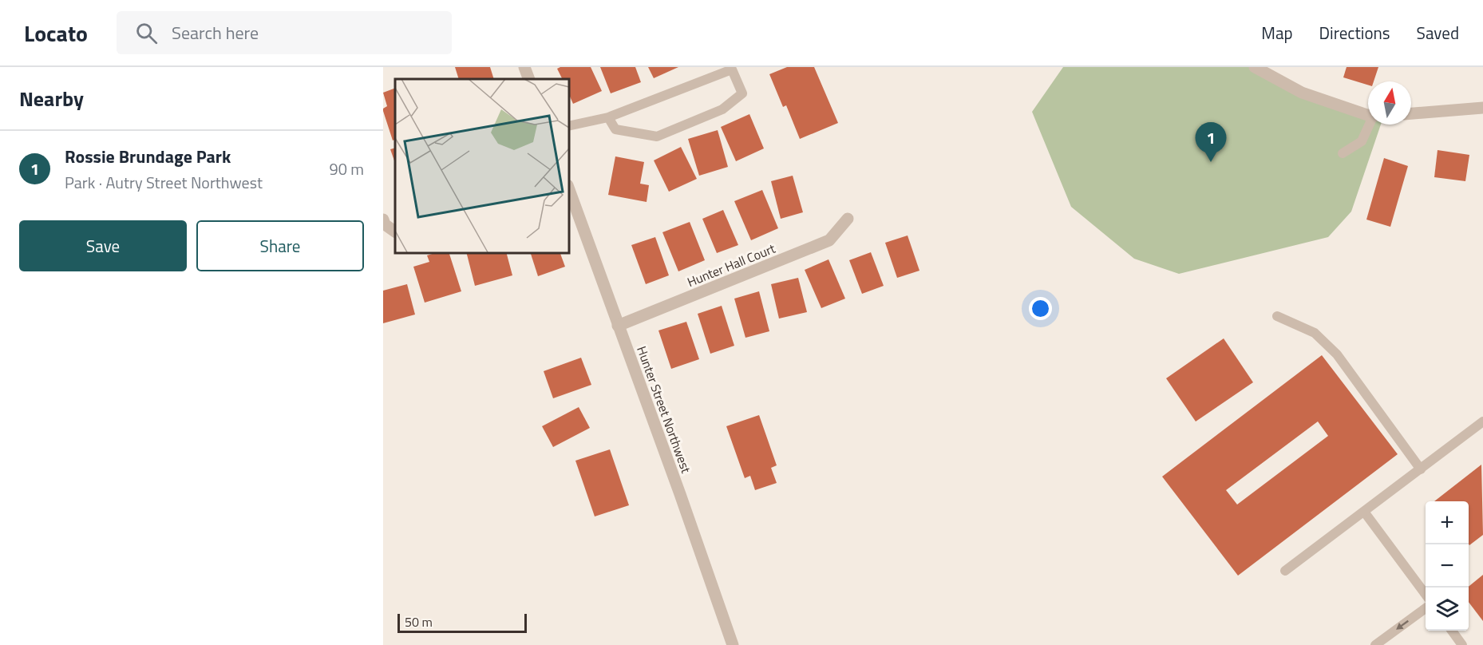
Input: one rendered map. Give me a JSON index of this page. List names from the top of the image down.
{
  "streets": {
    "street": ["Hunter Hall Court", "Hunter Street Northwest"]
  },
  "crossings": [
    ["Hunter Hall Court", "Hunter Street Northwest"]
  ],
  "scale_bar": "50 m",
  "north": "top",
  "page": {
    "header": "Locato",
    "search": "Search here",
    "nav": ["Map", "Directions", "Saved"],
    "heading": "Nearby",
    "pins": "1",
    "list": [
      {
        "mark": "1",
        "name": "Rossie Brundage Park",
        "note": "Park · Autry Street Northwest",
        "value": "90 m"
      }
    ],
    "buttons": ["Save", "Share"],
    "map_buttons": ["+", "−"],
    "scale": "50 m"
  }
}
